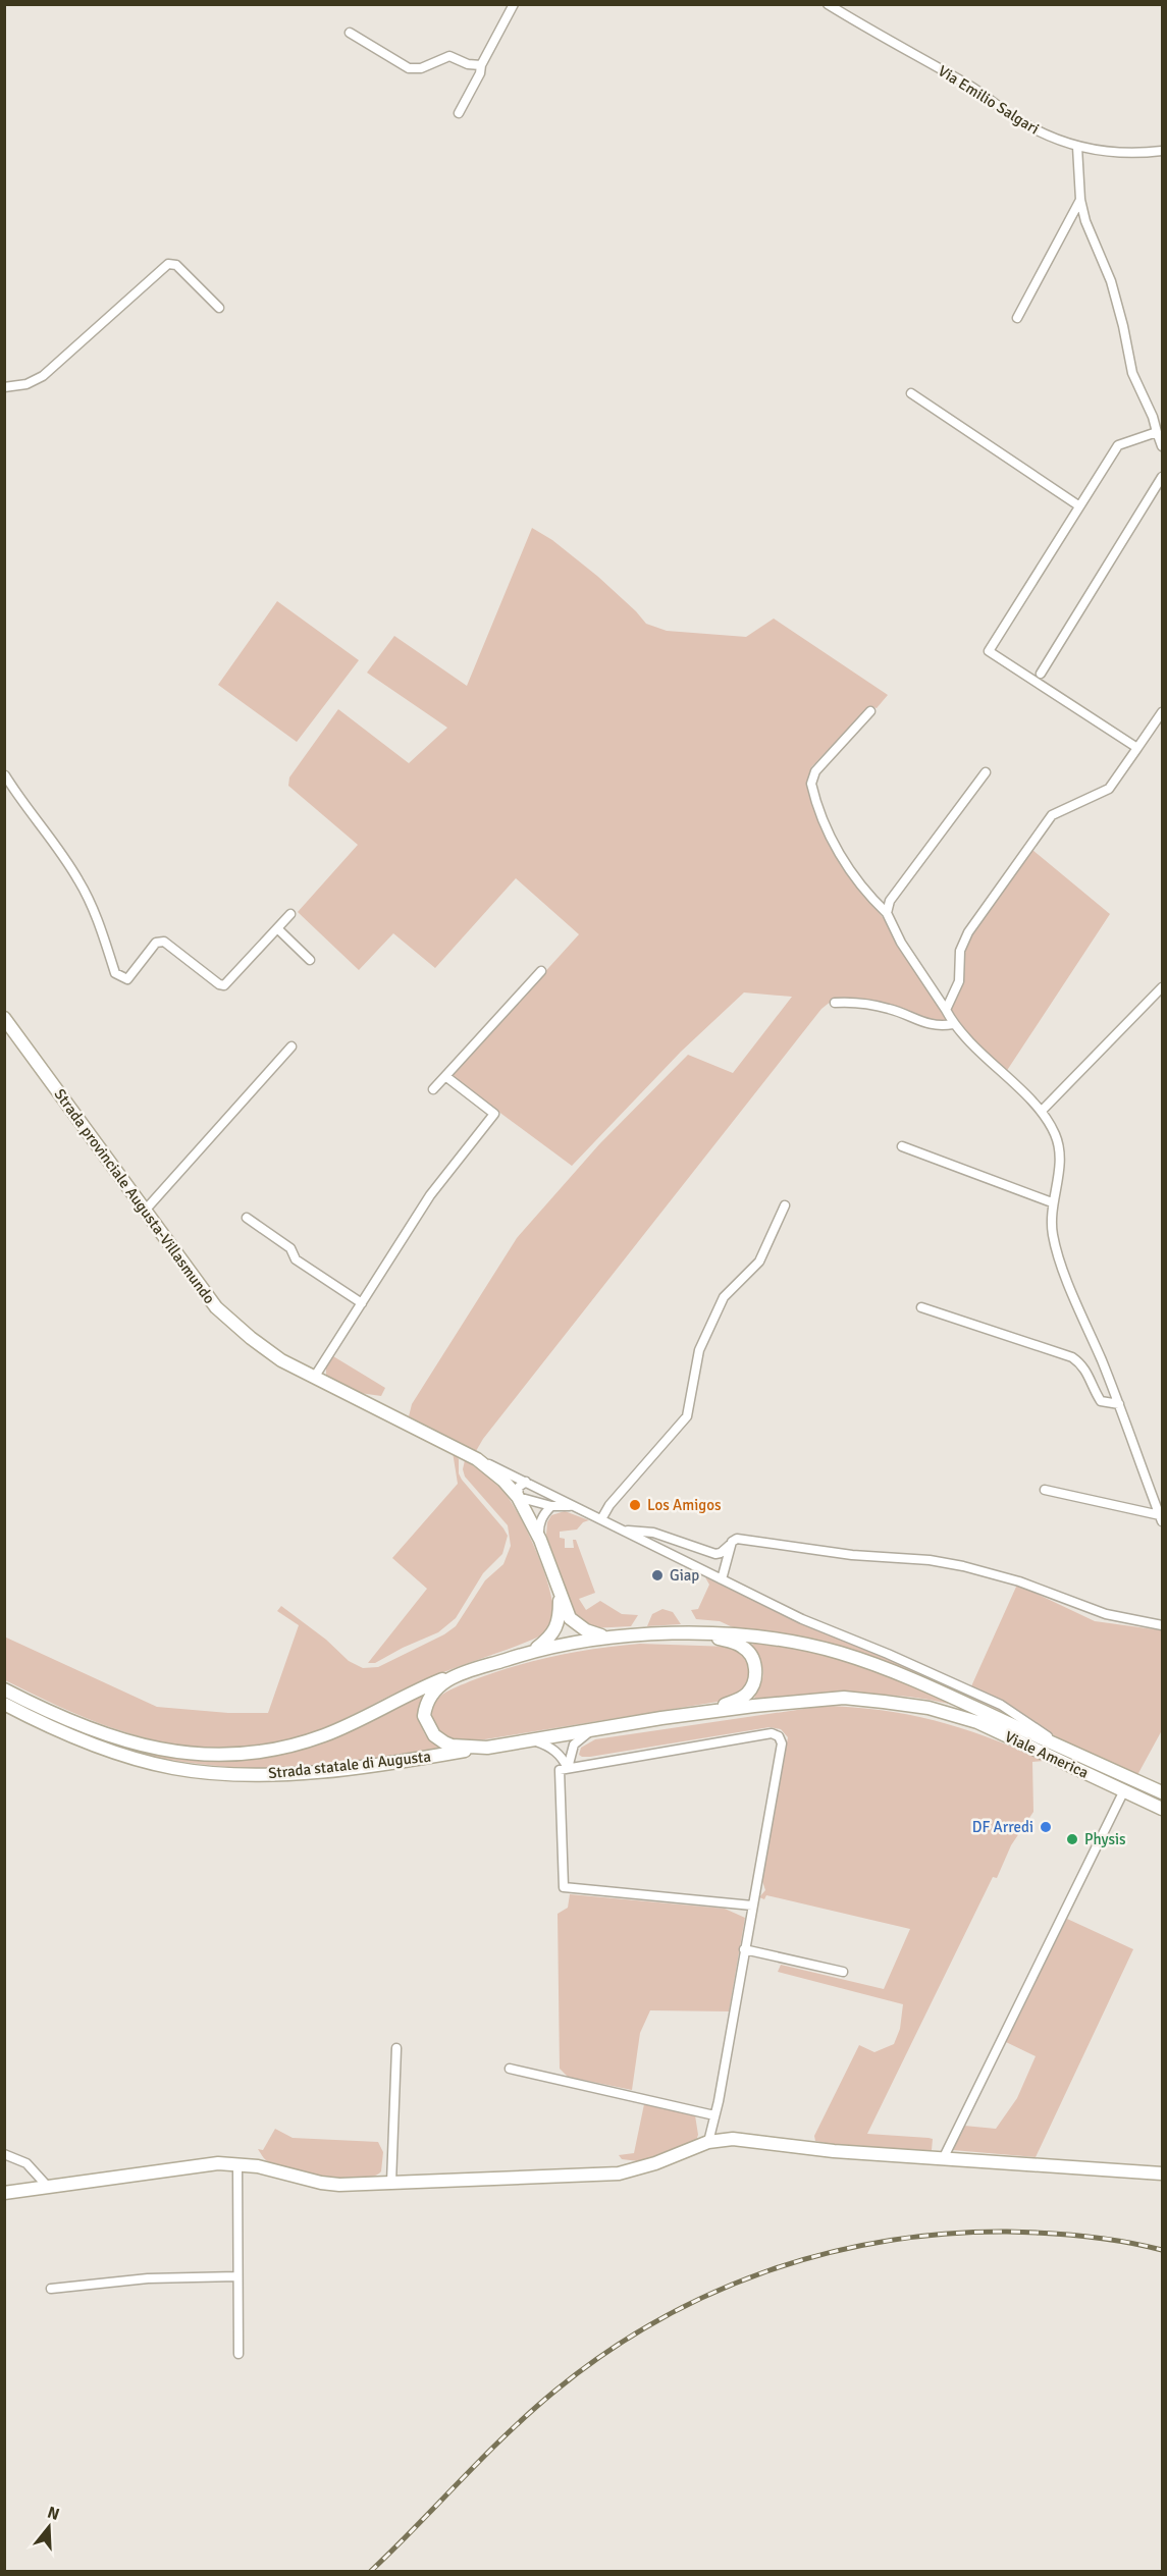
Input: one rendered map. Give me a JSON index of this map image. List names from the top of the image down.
{
  "streets": {
    "main road": ["Strada provinciale Augusta-Villasmundo", "Viale America", "Strada statale di Augusta"],
    "street": ["Via Emilio Salgari"]
  },
  "crossings": [
    ["Viale America", "Strada statale di Augusta"]
  ],
  "places": [
    "Los Amigos",
    "Giap",
    "DF Arredi",
    "Physis"
  ],
  "north": "top"
}
